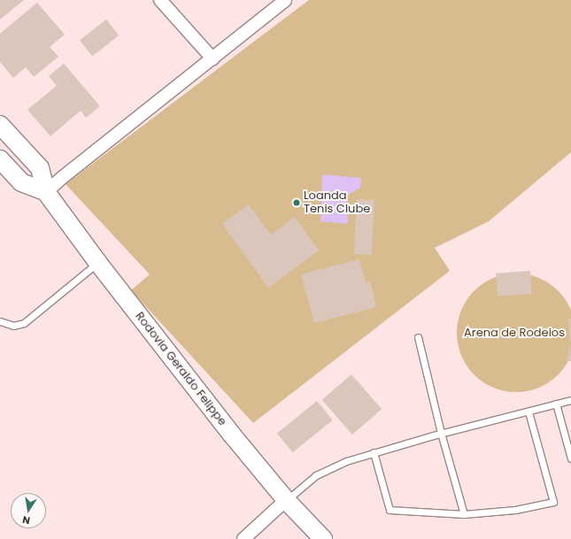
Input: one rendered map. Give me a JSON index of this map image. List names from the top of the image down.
{
  "streets": {
    "main road": ["Rodovia Geraldo Felippe"]
  },
  "parks": ["Arena de Rodeios"],
  "places": ["Loanda Tenis Clube"],
  "north": "bottom"
}
